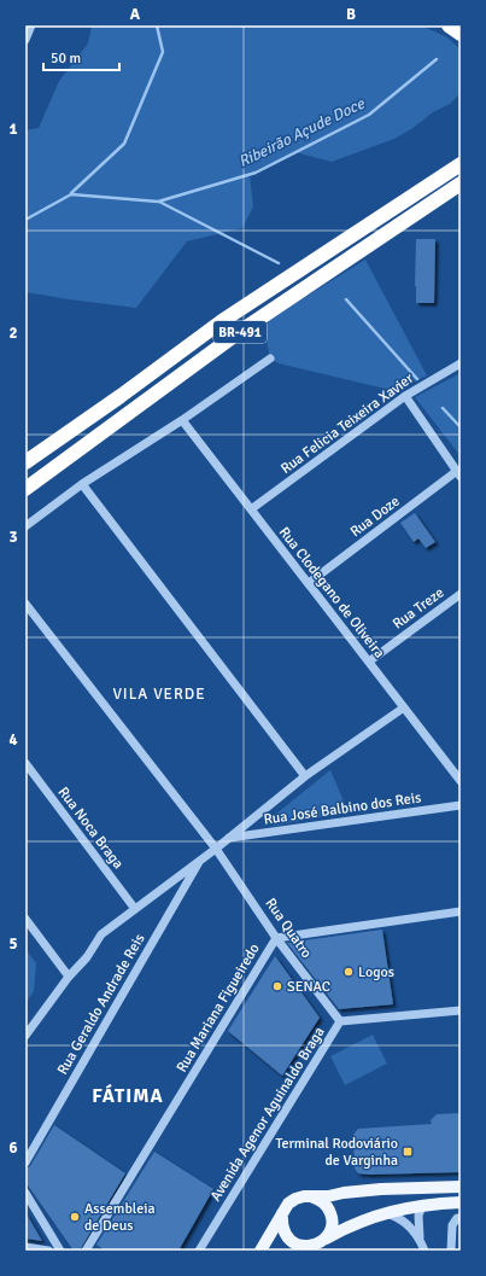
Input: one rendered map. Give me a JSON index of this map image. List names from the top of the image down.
{
  "streets": {
    "highway": ["BR-491"],
    "street": [
      "Rua Felicia Teixeira Xavier",
      "Rua Doze",
      "Rua Clodegano de Oliveira",
      "Rua Treze",
      "Rua José Balbino dos Reis",
      "Rua Noca Braga",
      "Rua Quatro",
      "Rua Geraldo Andrade Reis",
      "Rua Mariana Figueiredo",
      "Avenida Agenor Aguinaldo Braga"
    ]
  },
  "crossings": [
    ["Rua Felicia Teixeira Xavier", "Rua Clodegano de Oliveira"],
    ["Rua Doze", "Rua Clodegano de Oliveira"],
    ["Rua Clodegano de Oliveira", "Rua Treze"],
    ["Rua Quatro", "Rua Mariana Figueiredo"],
    ["Rua Quatro", "Avenida Agenor Aguinaldo Braga"]
  ],
  "districts": ["VILA VERDE", "FÁTIMA"],
  "water": ["Ribeirão Açude Doce"],
  "places": {
    "other": ["Logos", "SENAC", "Assembleia de Deus"],
    "transit": ["Terminal Rodoviário de Varginha"]
  },
  "scale_bar": "50 m",
  "grid": {
    "columns": ["A", "B"],
    "rows": [
      "1",
      "2",
      "3",
      "4",
      "5",
      "6"
    ]
  }
}
